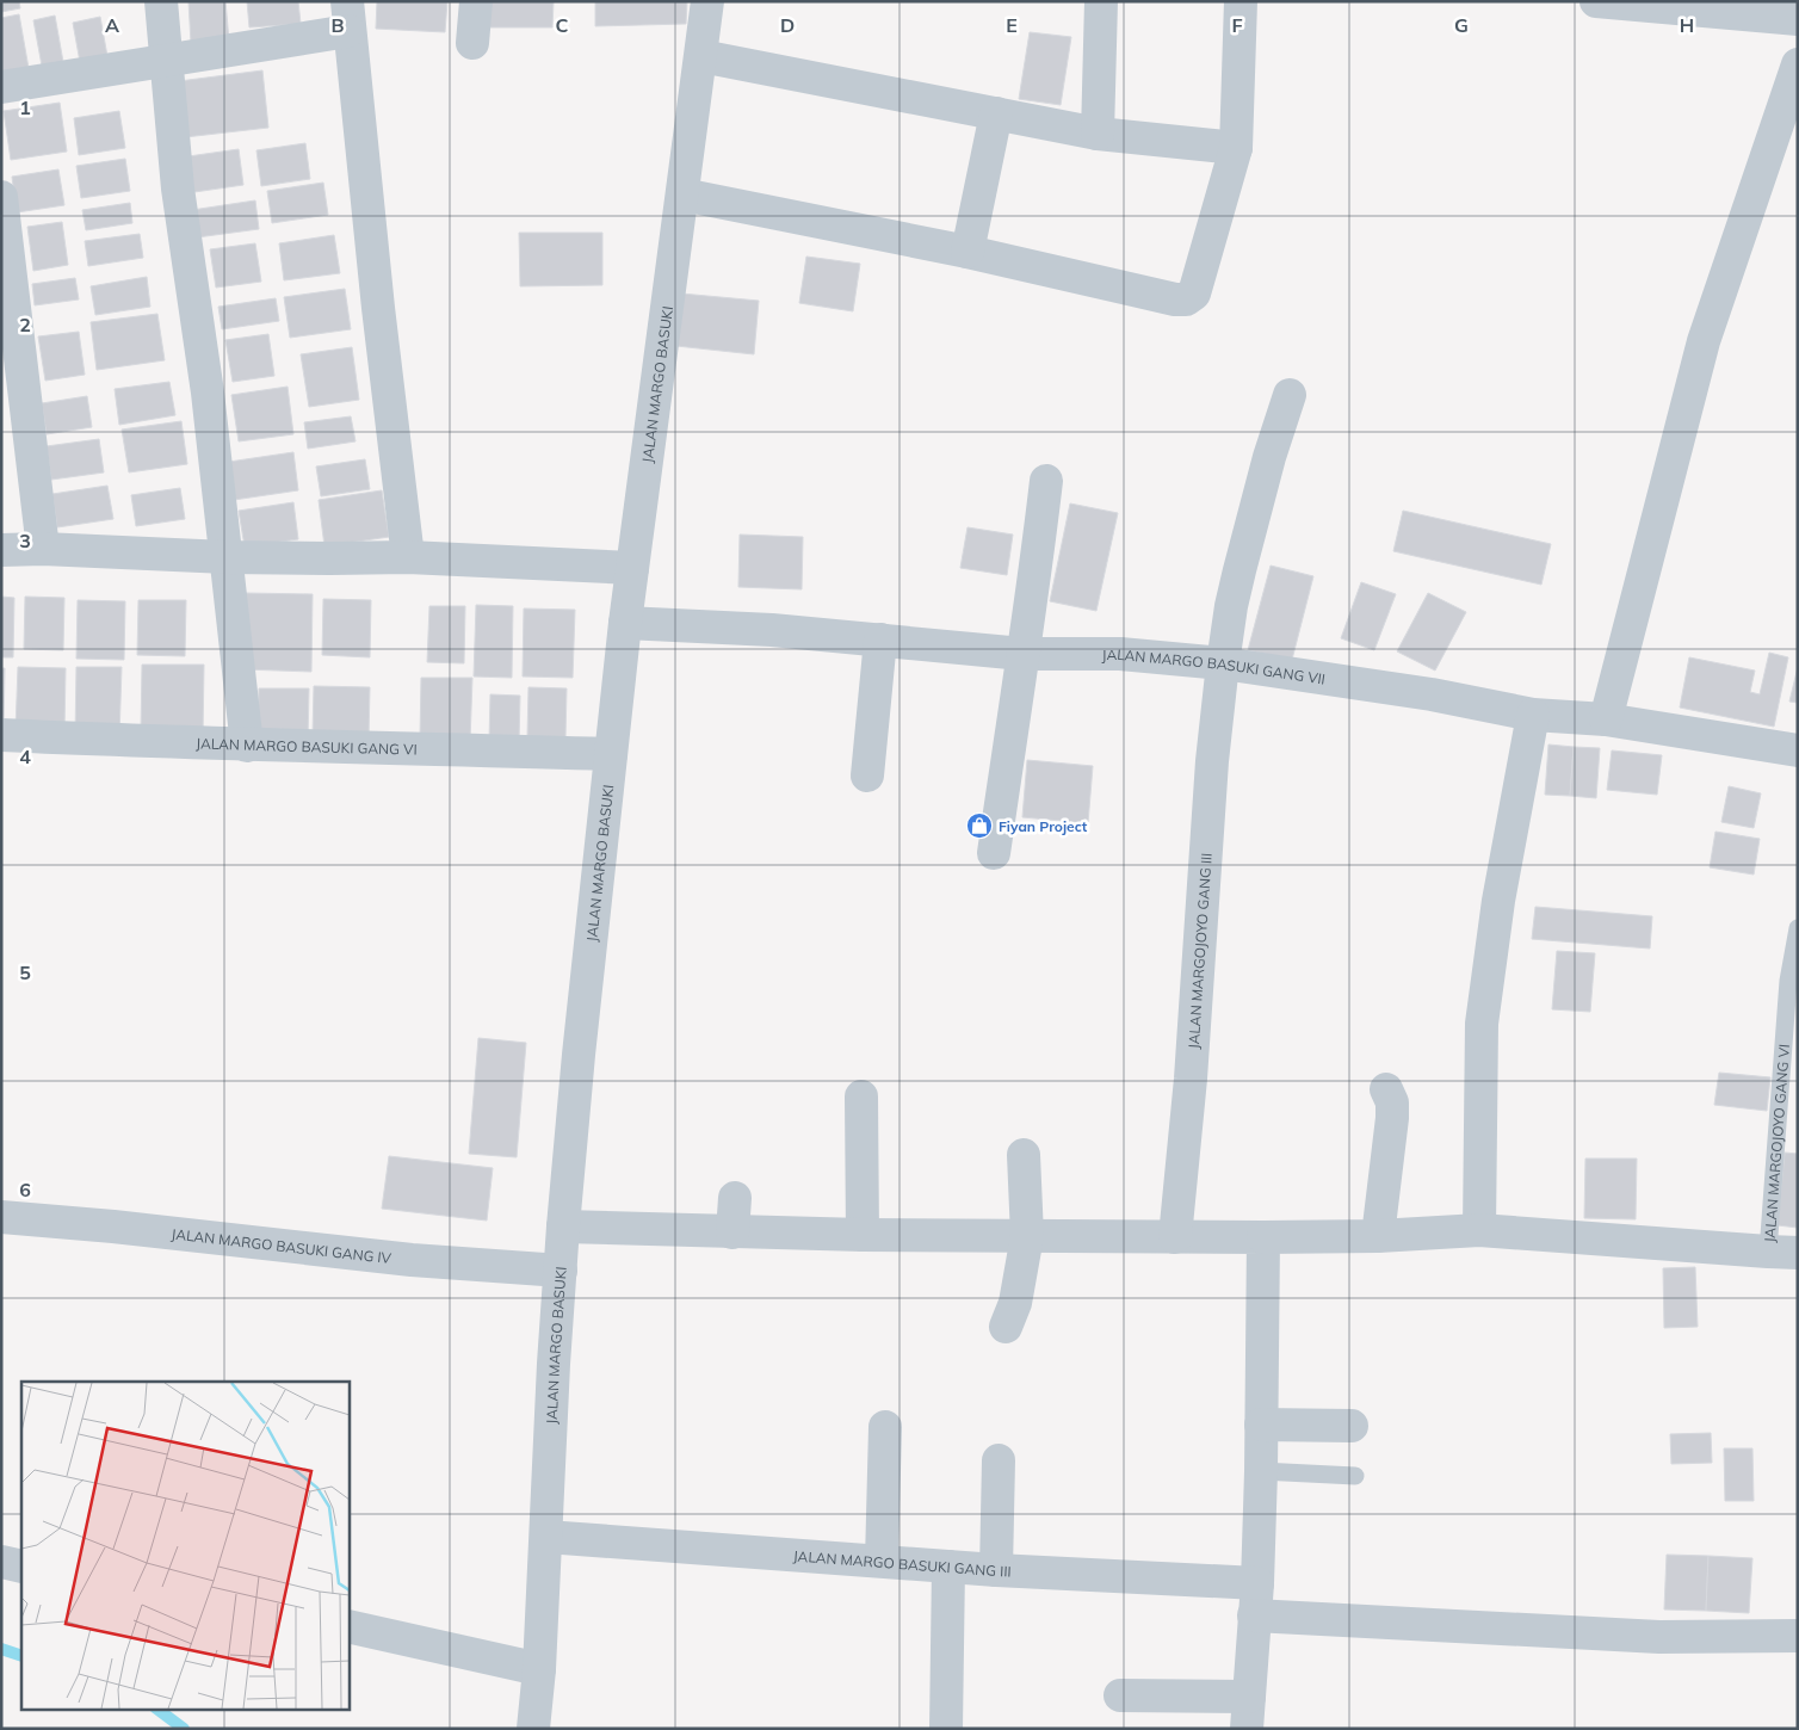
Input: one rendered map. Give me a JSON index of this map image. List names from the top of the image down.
{
  "streets": {
    "street": [
      "JALAN MARGO BASUKI",
      "JALAN MARGO BASUKI GANG VII",
      "JALAN MARGO BASUKI GANG VI",
      "JALAN MARGOJOYO GANG III",
      "JALAN MARGO BASUKI GANG IV",
      "JALAN MARGO BASUKI GANG III"
    ],
    "lane": ["JALAN MARGOJOYO GANG VI"]
  },
  "crossings": [
    ["JALAN MARGO BASUKI", "JALAN MARGO BASUKI GANG VII"],
    ["JALAN MARGO BASUKI", "JALAN MARGO BASUKI GANG VI"],
    ["JALAN MARGO BASUKI", "JALAN MARGO BASUKI GANG IV"],
    ["JALAN MARGO BASUKI", "JALAN MARGO BASUKI GANG III"],
    ["JALAN MARGO BASUKI GANG VII", "JALAN MARGOJOYO GANG III"]
  ],
  "places": {
    "shop": ["Fiyan Project"]
  },
  "grid": {
    "columns": [
      "A",
      "B",
      "C",
      "D",
      "E",
      "F",
      "G",
      "H"
    ],
    "rows": [
      "1",
      "2",
      "3",
      "4",
      "5",
      "6"
    ]
  }
}
